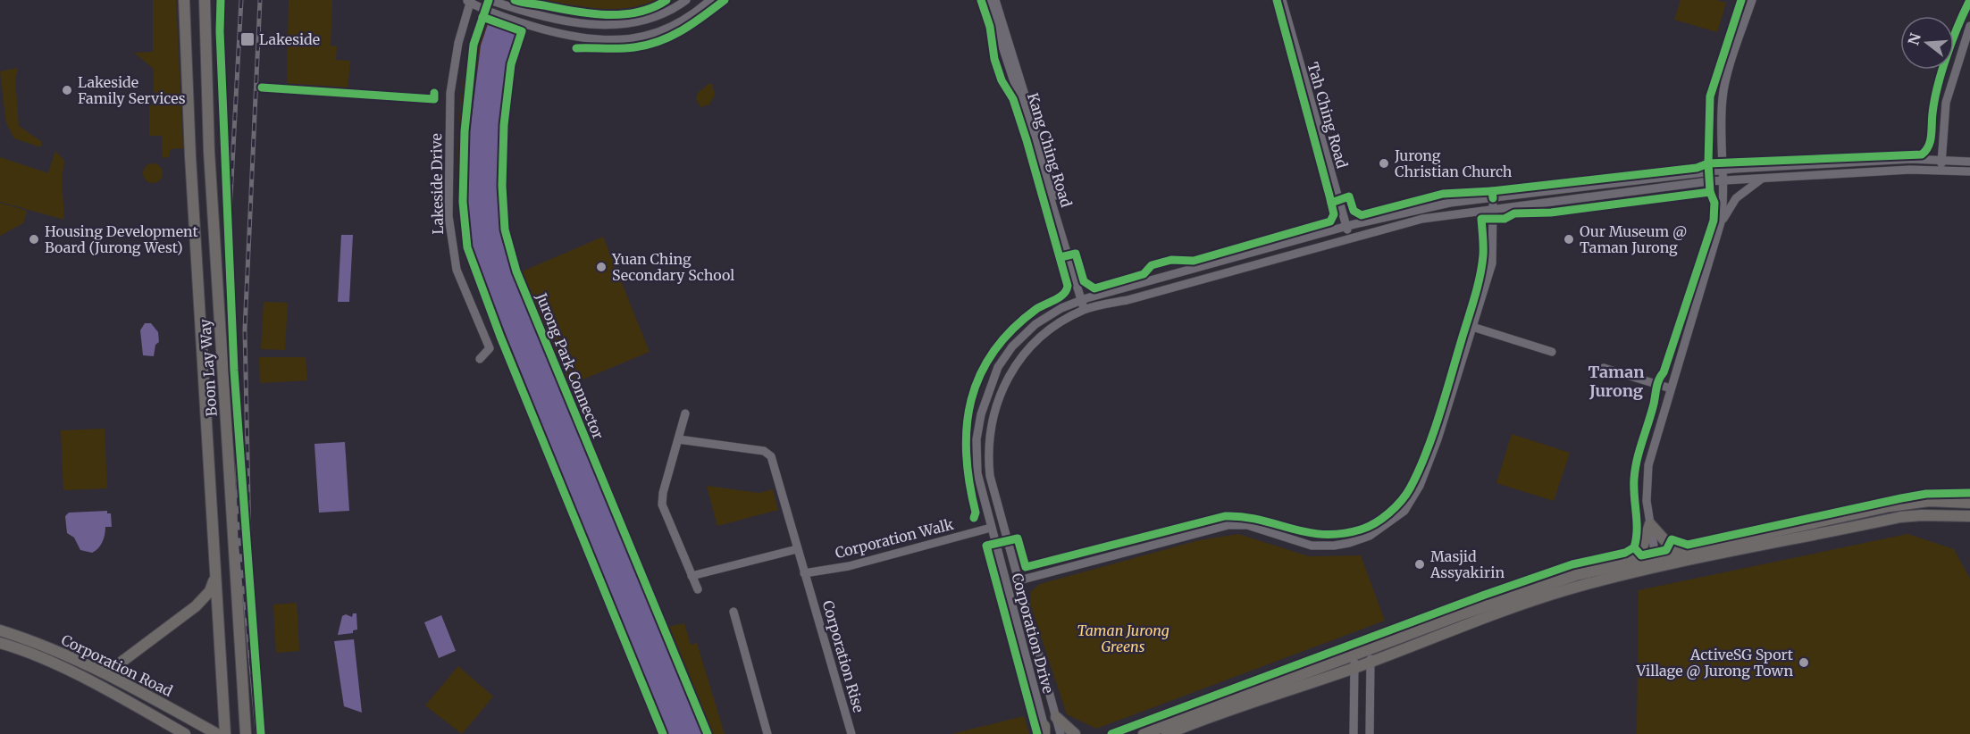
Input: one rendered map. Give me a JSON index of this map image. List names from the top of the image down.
{
  "streets": {
    "main road": ["Boon Lay Way", "Corporation Road"],
    "street": [
      "Tah Ching Road",
      "Kang Ching Road",
      "Lakeside Drive",
      "Corporation Walk",
      "Corporation Drive",
      "Corporation Rise"
    ],
    "cycle path": ["Jurong Park Connector"]
  },
  "crossings": [
    ["Tah Ching Road", "Corporation Drive"],
    ["Kang Ching Road", "Corporation Drive"],
    ["Corporation Walk", "Corporation Drive"],
    ["Corporation Walk", "Corporation Rise"]
  ],
  "districts": ["Taman Jurong"],
  "parks": ["Taman Jurong Greens"],
  "places": {
    "transit": ["Lakeside"],
    "other": [
      "Lakeside Family Services",
      "Jurong Christian Church",
      "Housing Development Board (Jurong West)",
      "Our Museum @ Taman Jurong",
      "Yuan Ching Secondary School",
      "Masjid Assyakirin",
      "ActiveSG Sport Village @ Jurong Town"
    ]
  },
  "north": "left"
}
